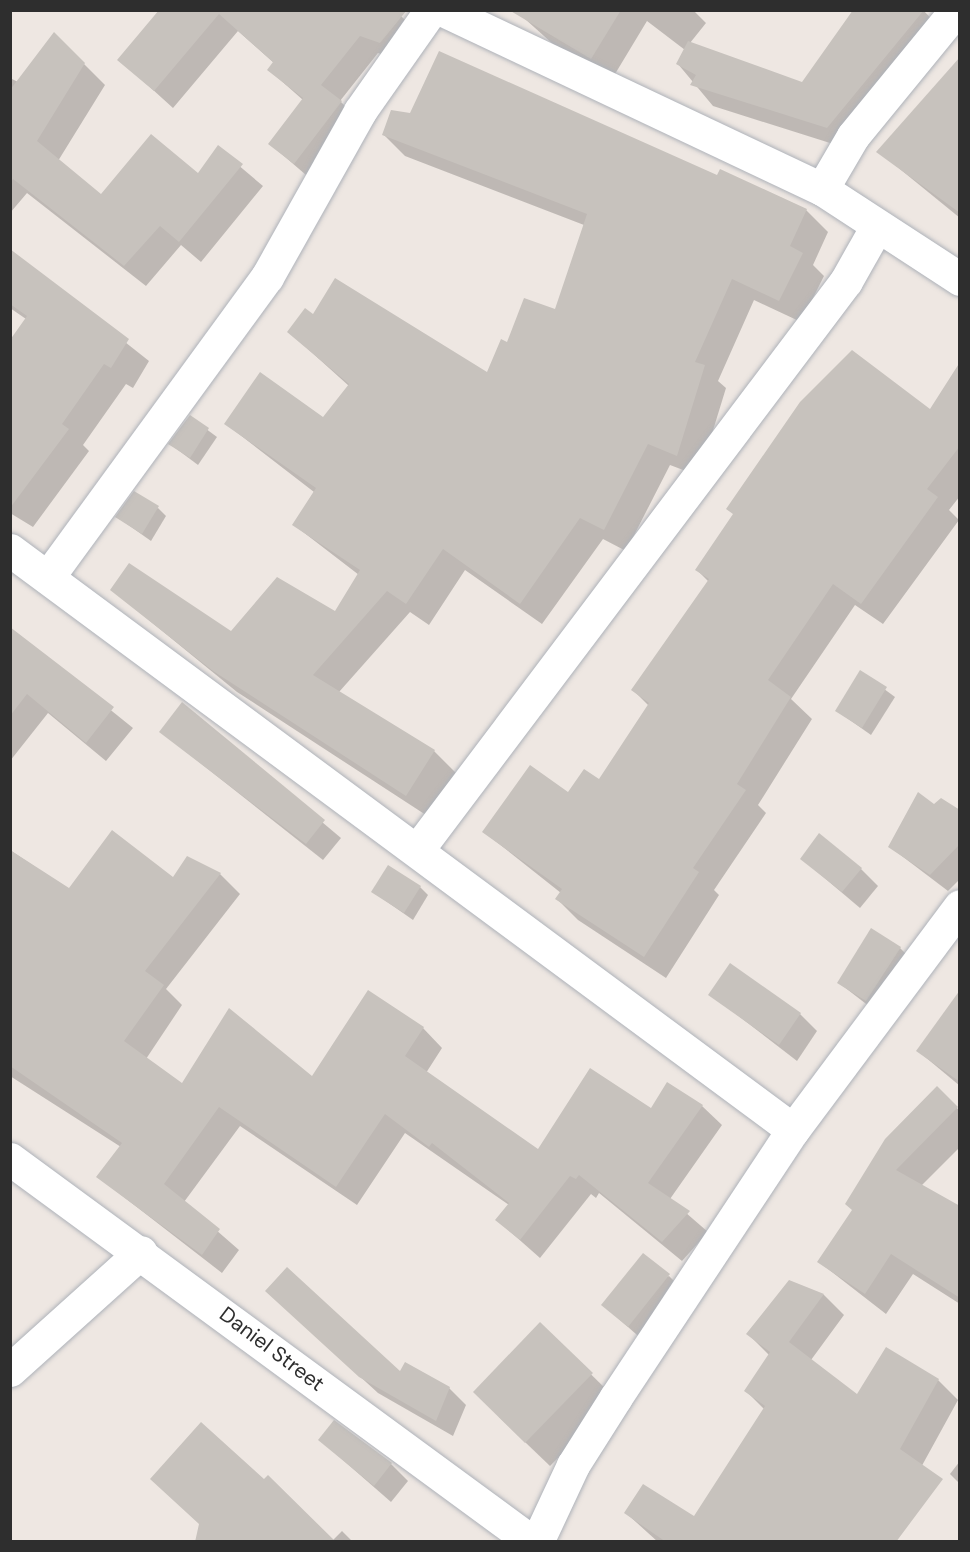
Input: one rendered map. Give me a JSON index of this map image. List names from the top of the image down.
{
  "streets": {
    "street": ["Daniel Street"]
  }
}
